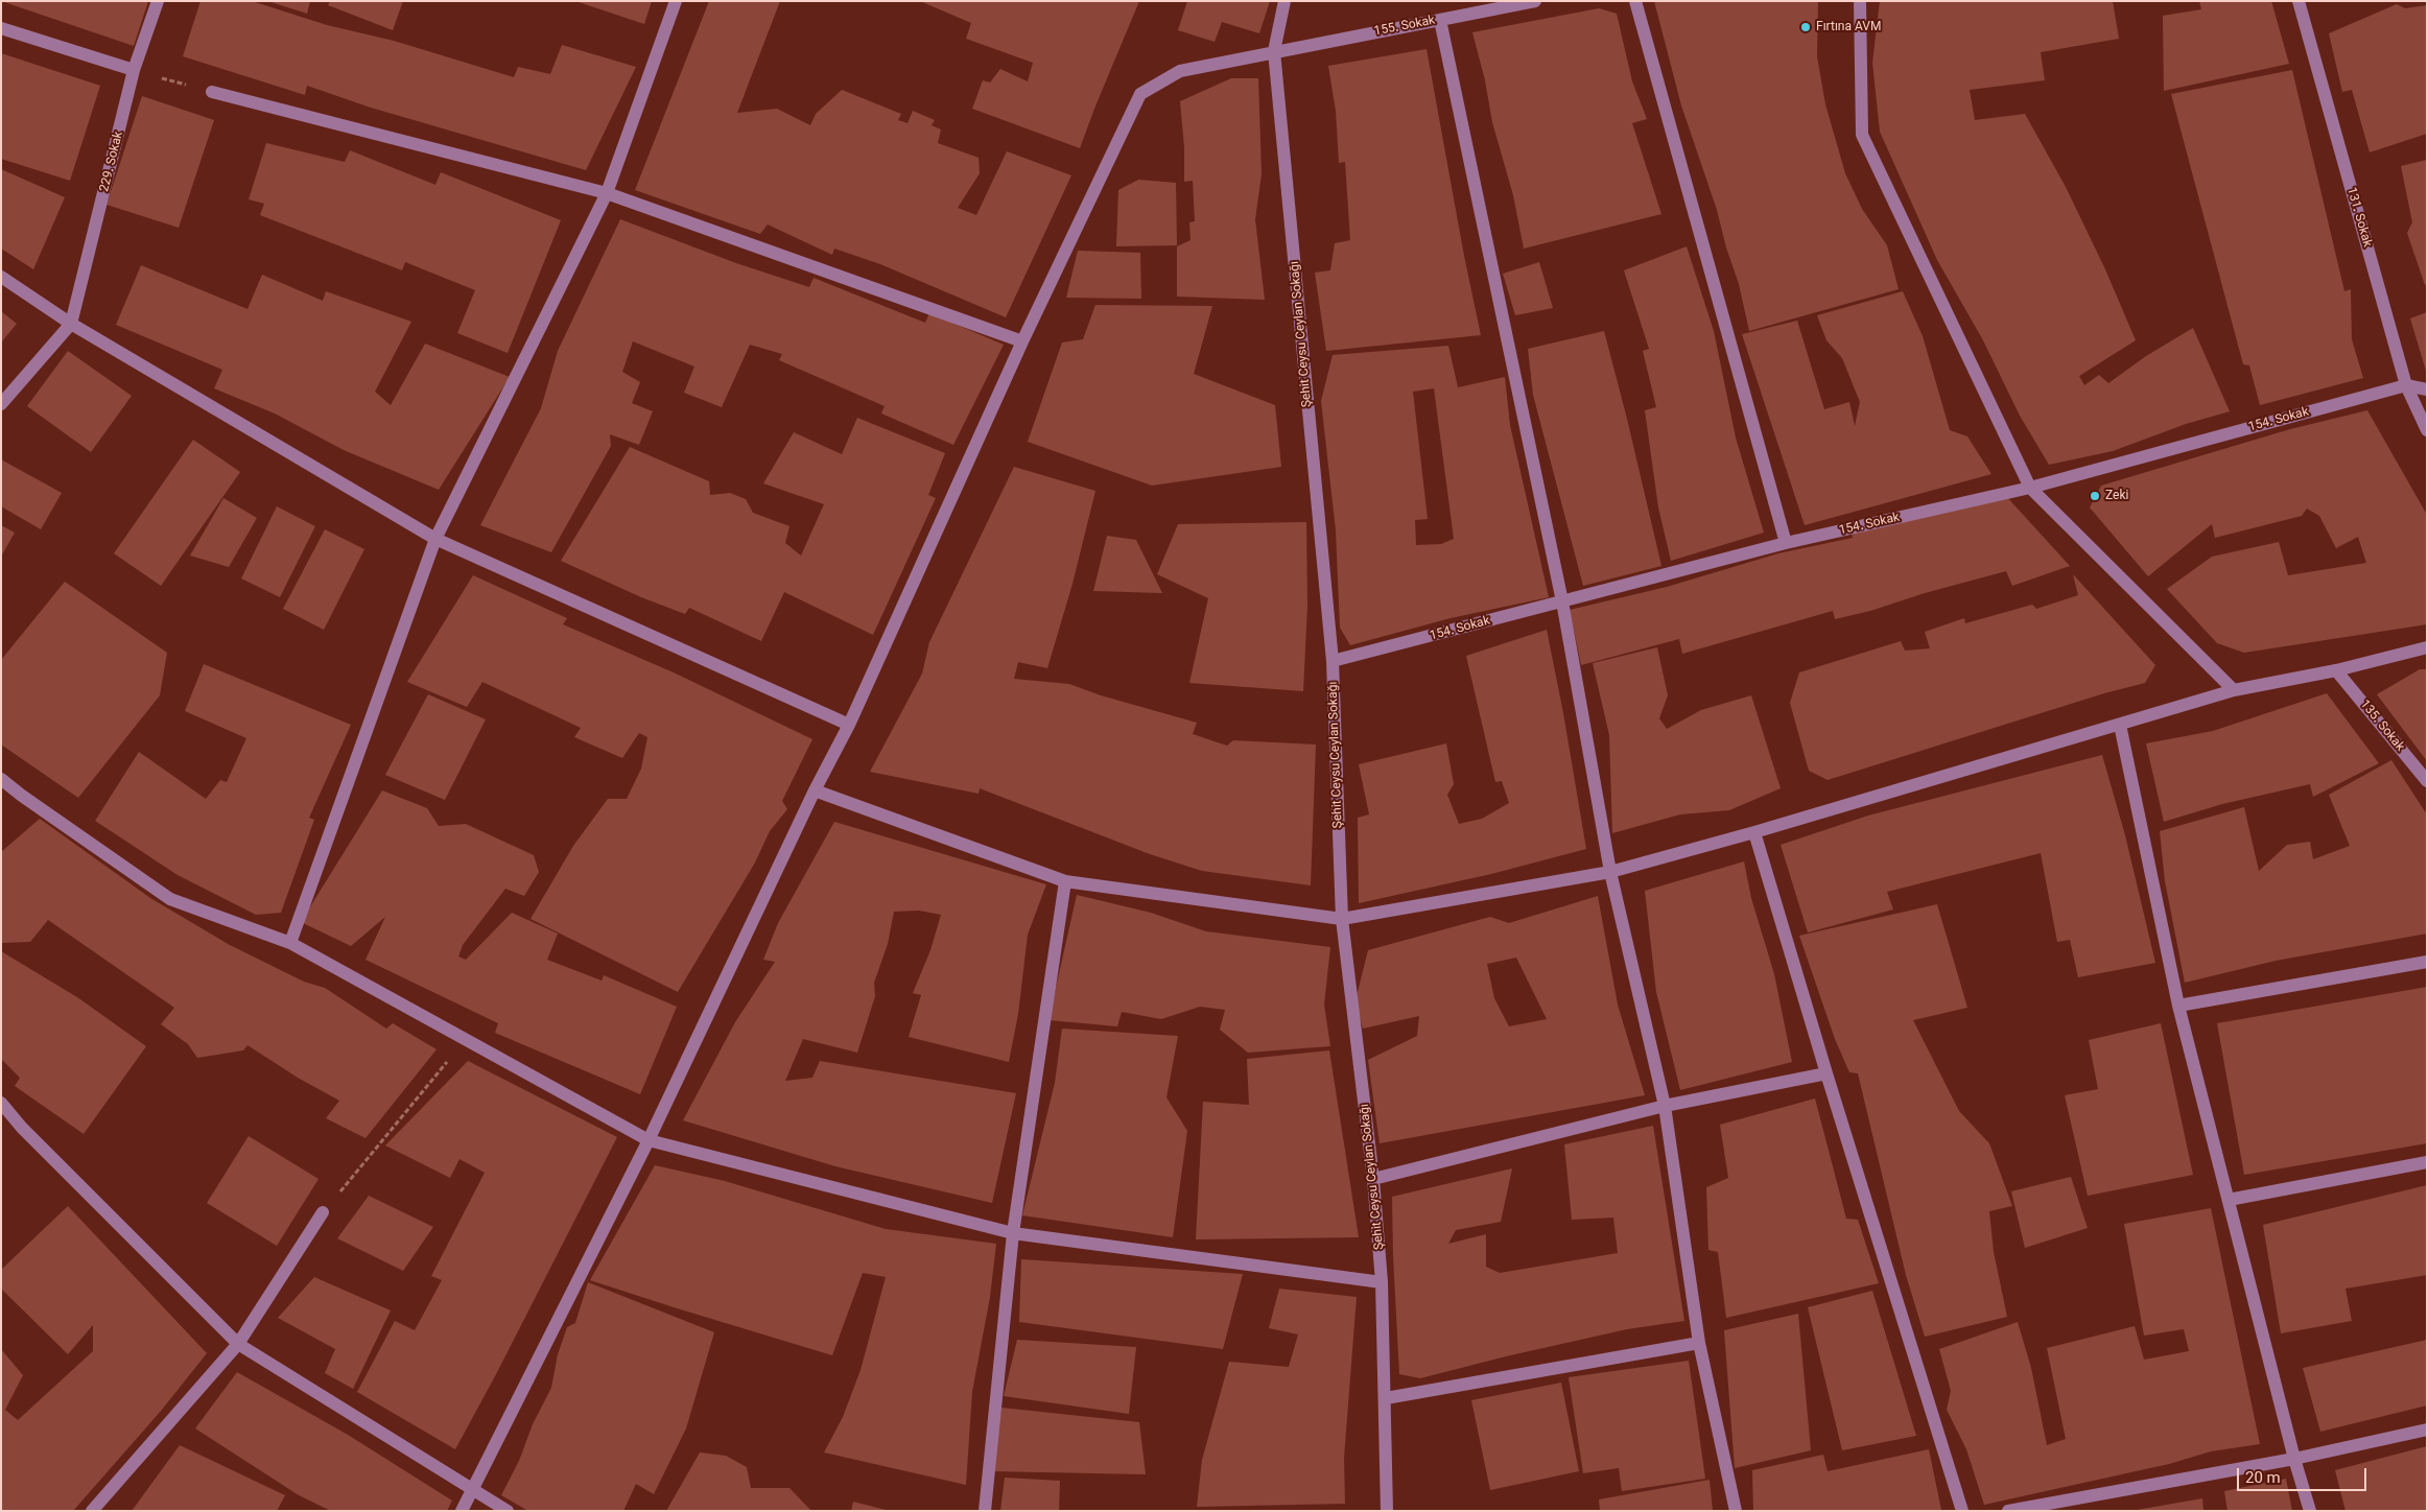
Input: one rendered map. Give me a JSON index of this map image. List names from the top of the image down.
{
  "streets": {
    "street": [
      "155. Sokak",
      "229. Sokak",
      "131. Sokak",
      "Şehit Ceysu Ceylan Sokağı",
      "154. Sokak",
      "135. Sokak"
    ]
  },
  "crossings": [
    ["155. Sokak", "Şehit Ceysu Ceylan Sokağı"],
    ["131. Sokak", "154. Sokak"],
    ["Şehit Ceysu Ceylan Sokağı", "154. Sokak"]
  ],
  "places": ["Fırtına AVM", "Zeki"],
  "scale_bar": "20 m"
}
